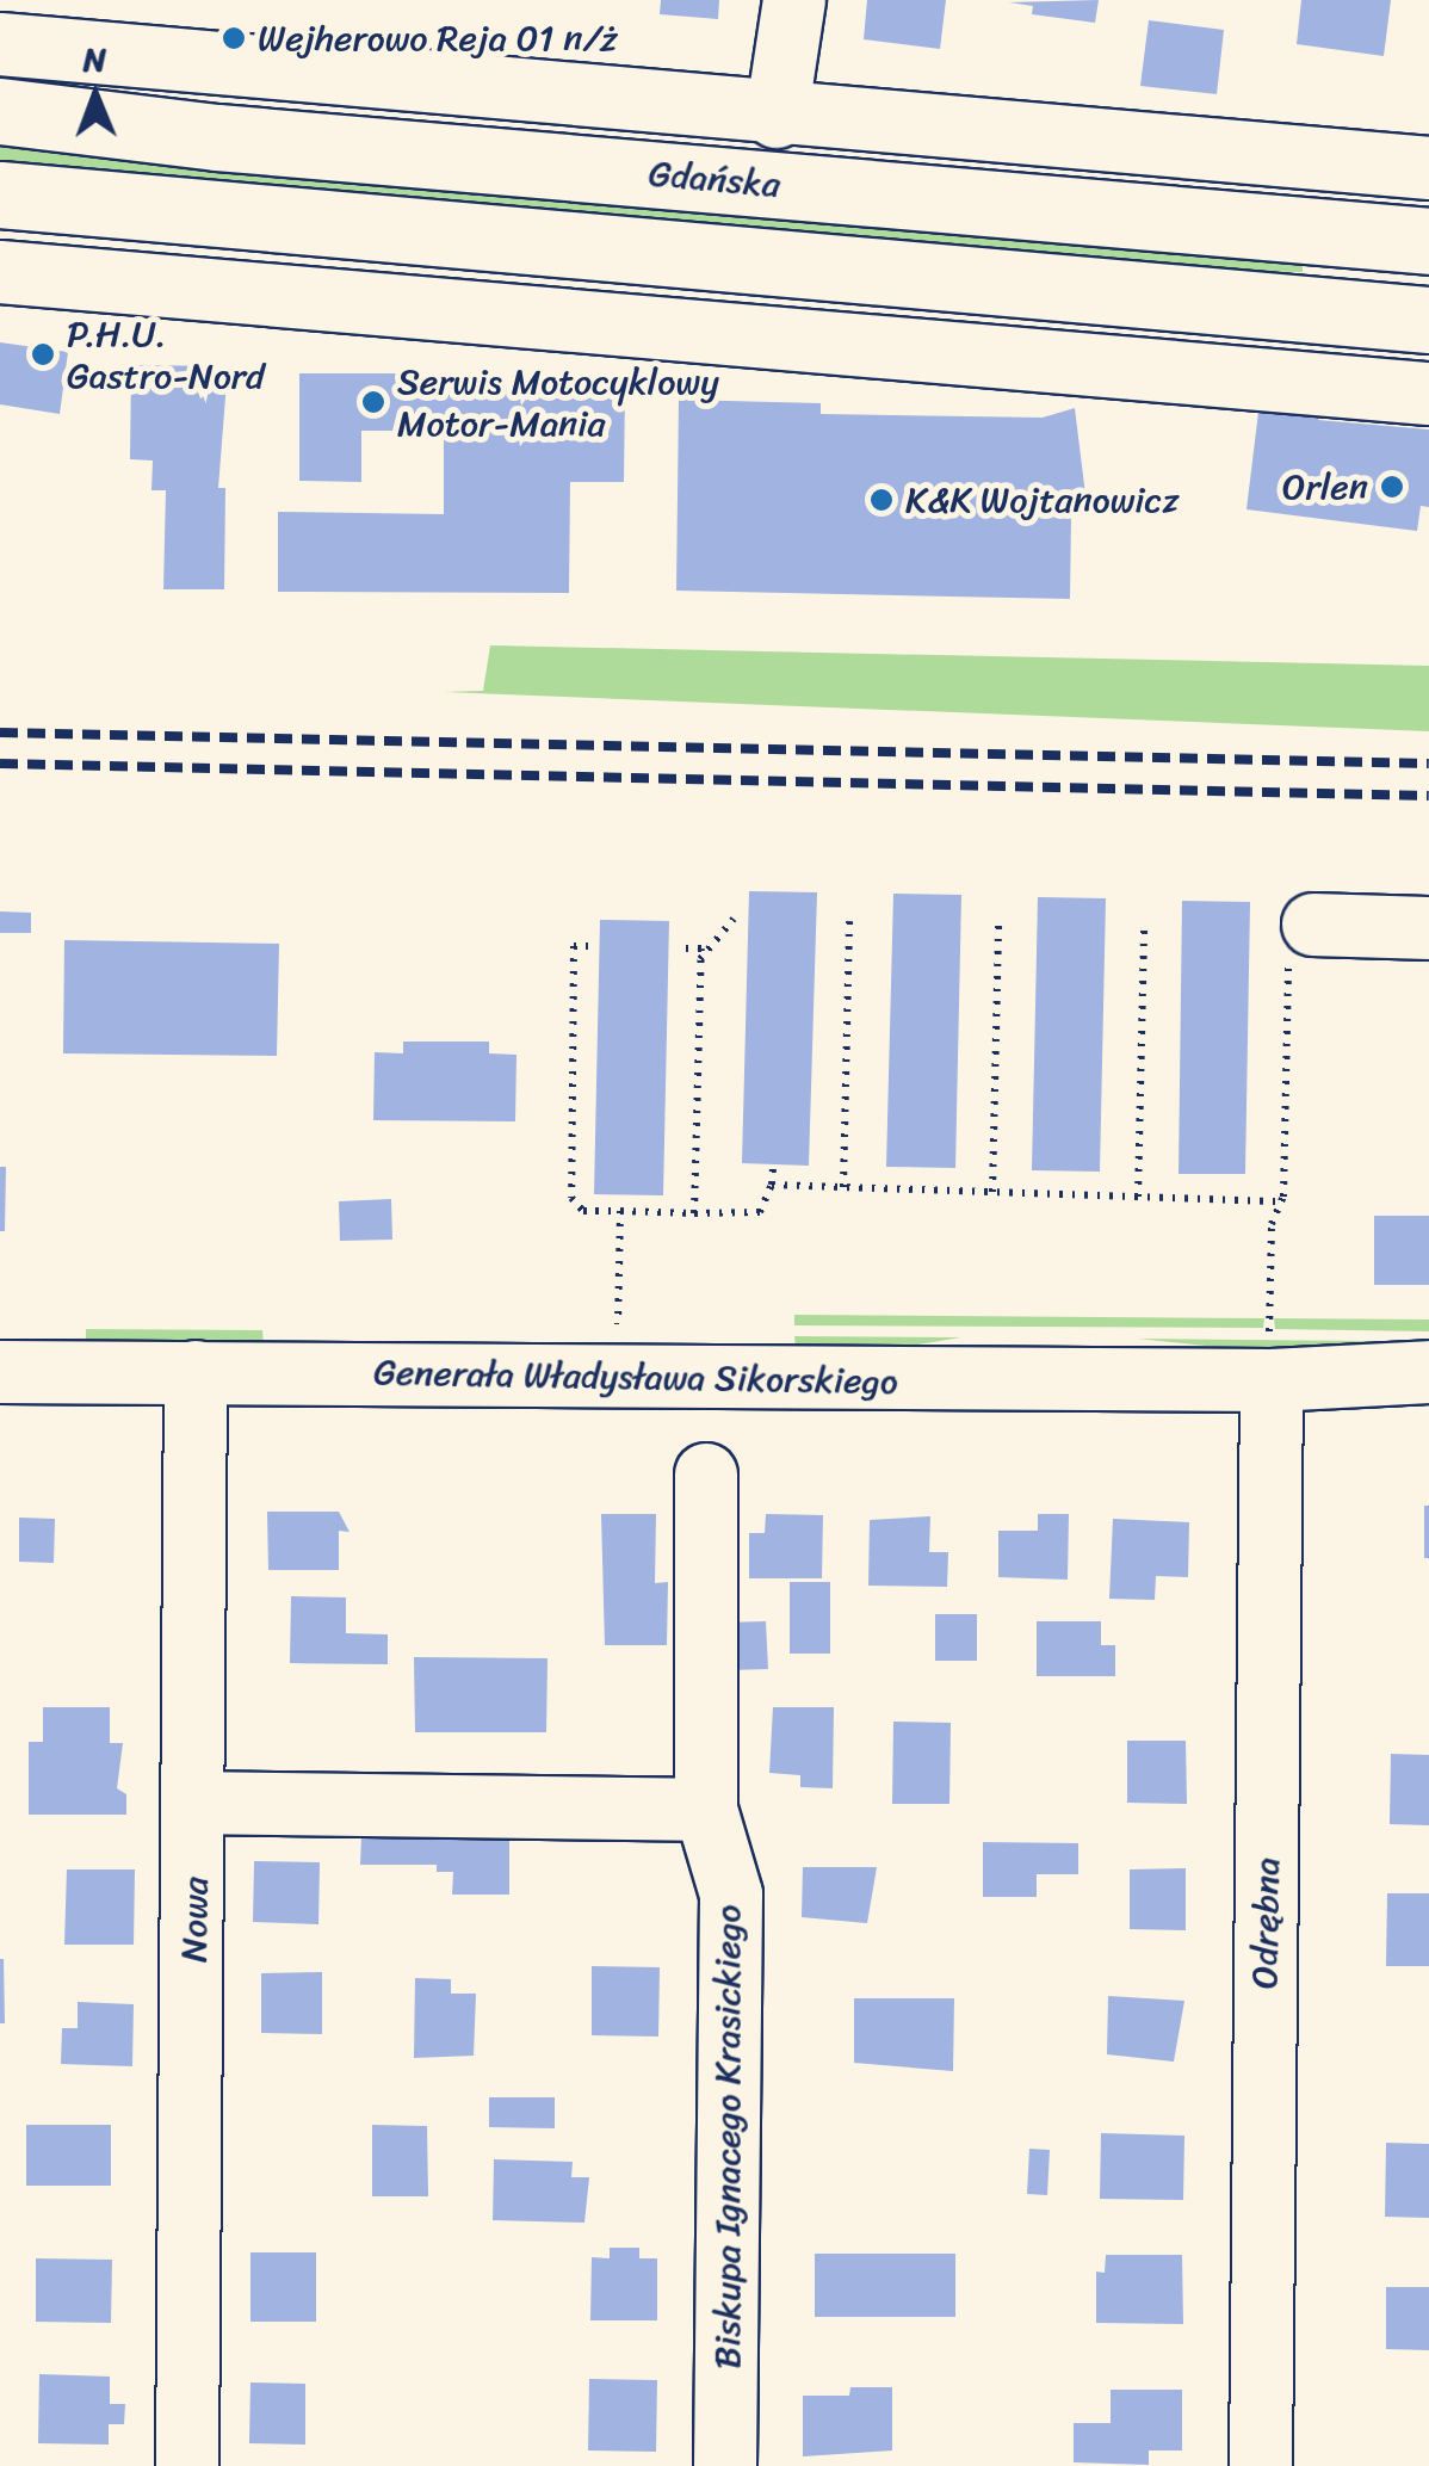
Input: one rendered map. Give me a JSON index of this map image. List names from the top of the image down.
{
  "streets": {
    "main road": ["Gdańska"],
    "street": [
      "Generała Władysława Sikorskiego",
      "Nowa",
      "Odrębna",
      "Biskupa Ignacego Krasickiego"
    ]
  },
  "crossings": [
    ["Generała Władysława Sikorskiego", "Nowa"],
    ["Generała Władysława Sikorskiego", "Odrębna"]
  ],
  "places": [
    "Wejherowo Reja 01 n/ż",
    "P.H.U. Gastro-Nord",
    "Serwis Motocyklowy Motor-Mania",
    "Orlen",
    "K&K Wojtanowicz"
  ],
  "north": "top"
}
